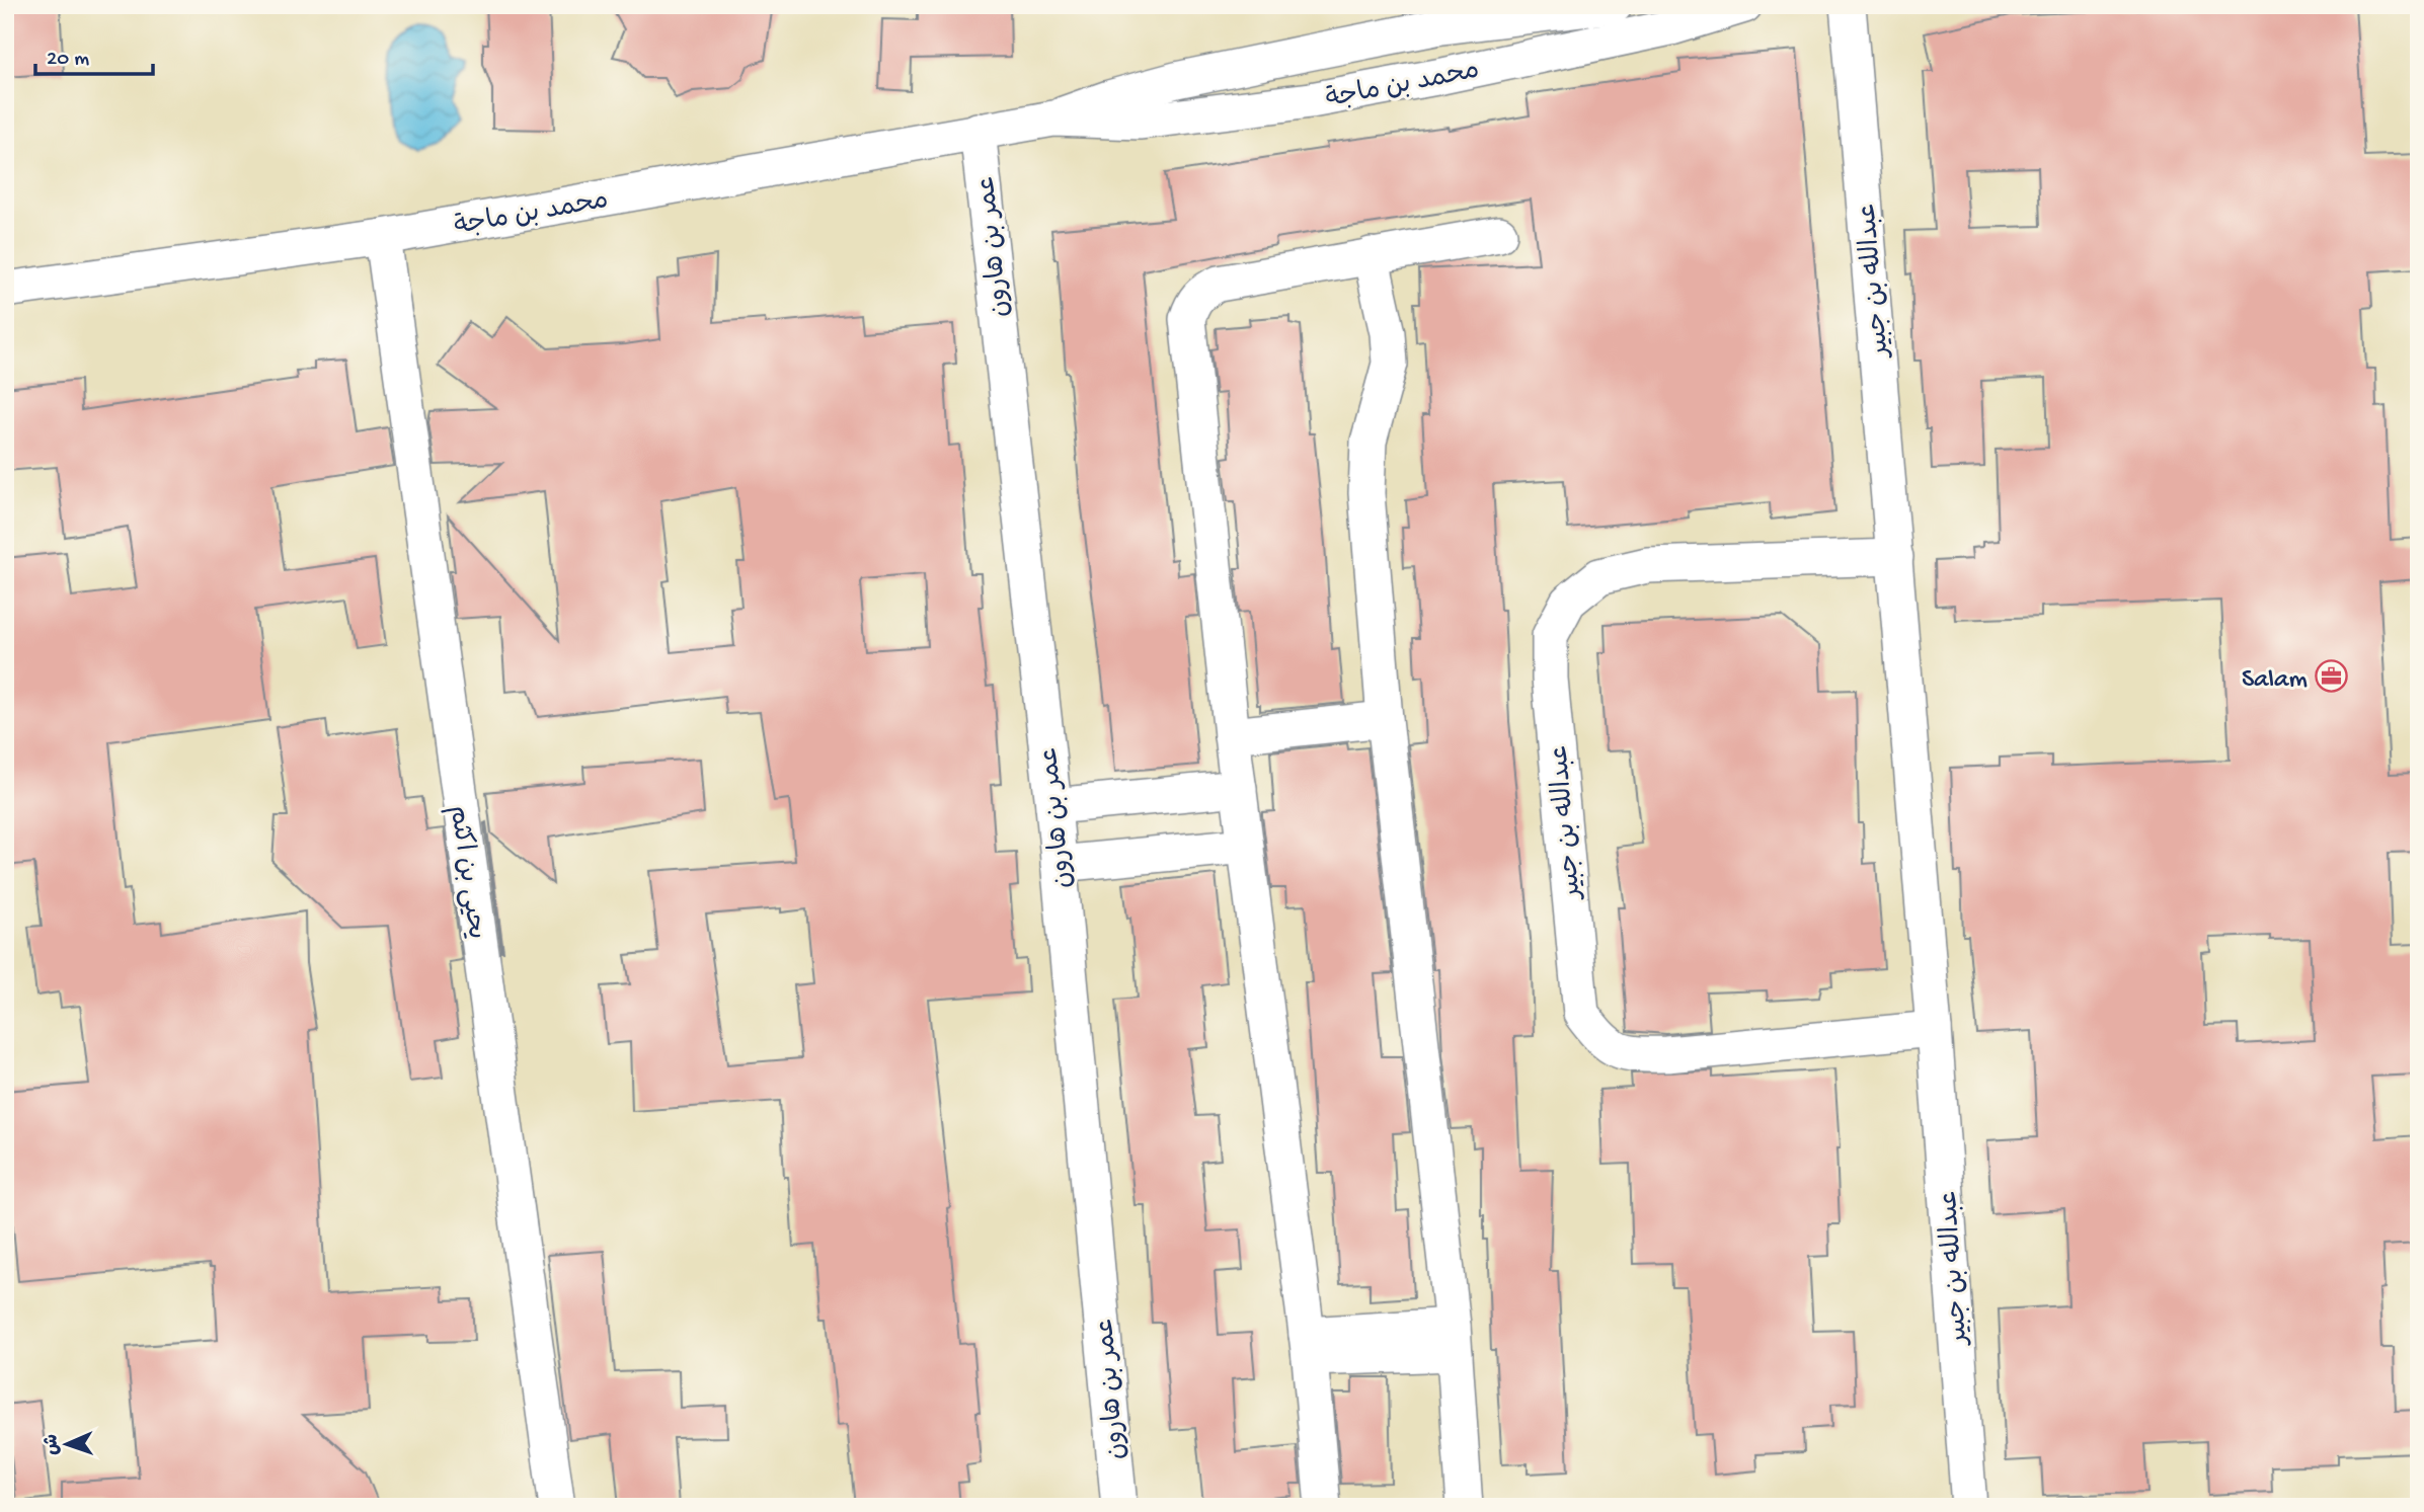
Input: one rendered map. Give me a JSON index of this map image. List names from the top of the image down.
{
  "streets": {
    "street": [
      "محمد بن ماجة",
      "عمر بن هارون",
      "عبدالله بن جبير",
      "يحيى بن اكثم"
    ]
  },
  "crossings": [
    ["محمد بن ماجة", "عمر بن هارون"],
    ["محمد بن ماجة", "يحيى بن اكثم"]
  ],
  "places": {
    "office": ["Salam"]
  },
  "scale_bar": "20 m",
  "north": "left"
}
